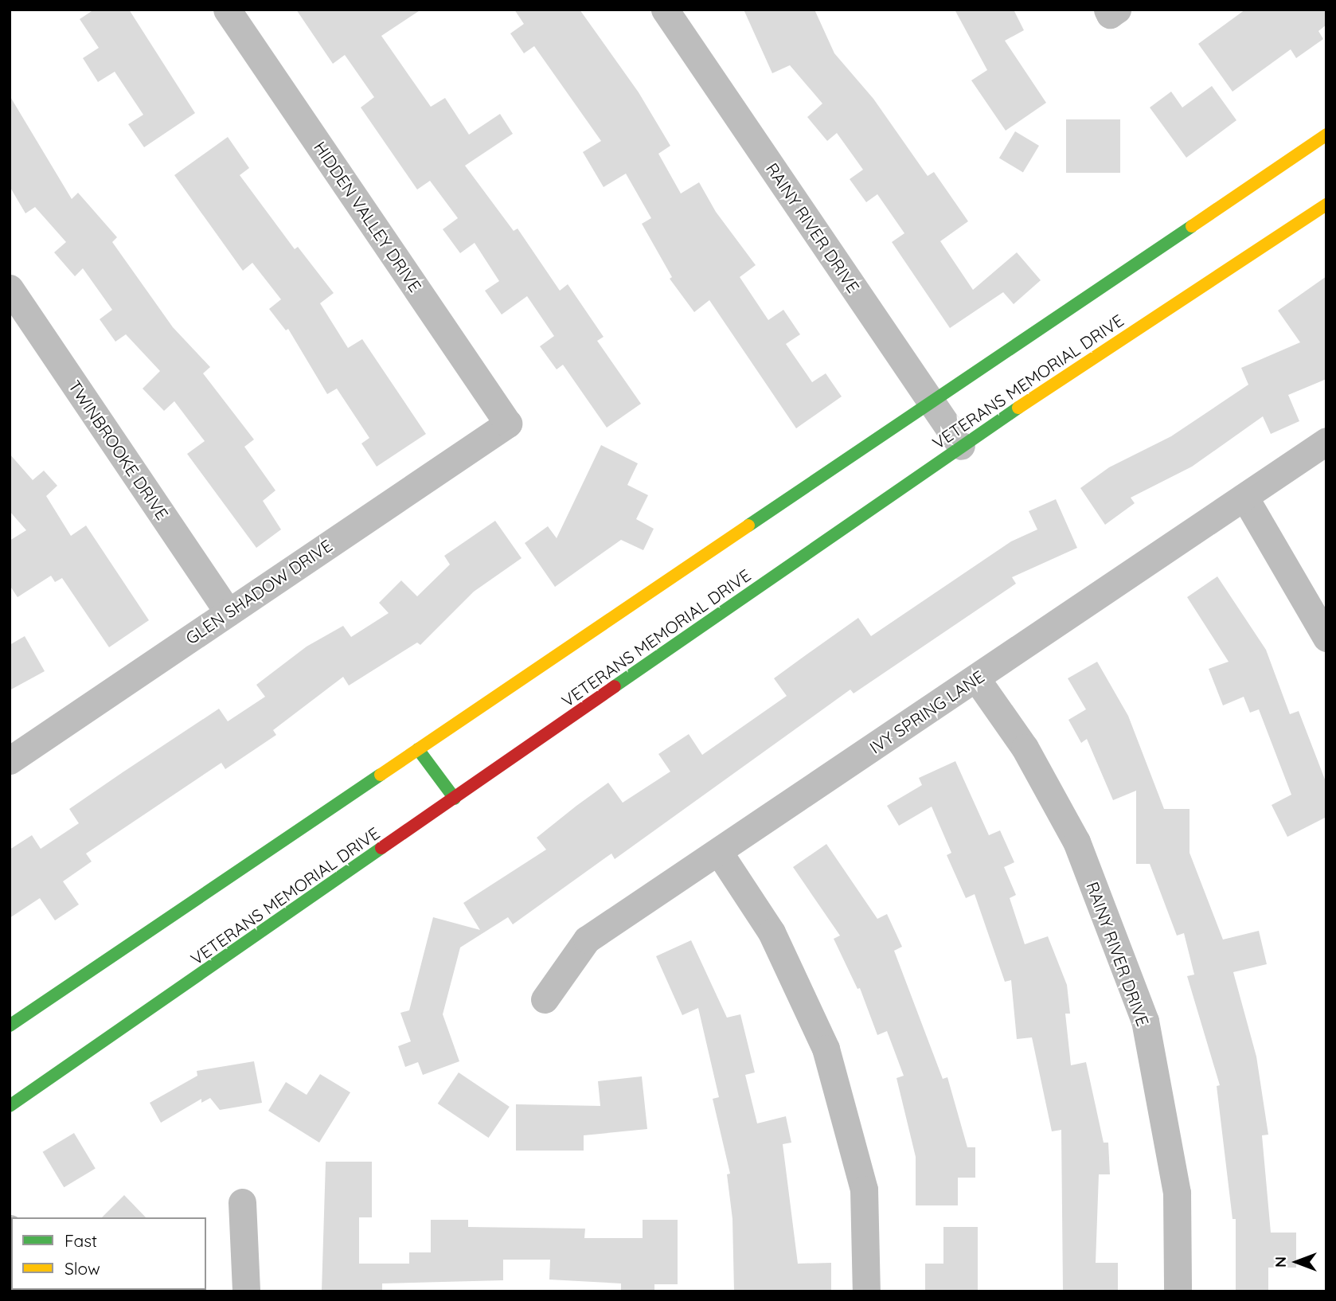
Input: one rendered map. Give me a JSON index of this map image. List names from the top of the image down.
{
  "streets": {
    "main road": ["VETERANS MEMORIAL DRIVE"],
    "street": [
      "HIDDEN VALLEY DRIVE",
      "RAINY RIVER DRIVE",
      "TWINBROOKE DRIVE",
      "GLEN SHADOW DRIVE",
      "IVY SPRING LANE"
    ]
  },
  "crossings": [
    ["HIDDEN VALLEY DRIVE", "GLEN SHADOW DRIVE"],
    ["RAINY RIVER DRIVE", "VETERANS MEMORIAL DRIVE"],
    ["RAINY RIVER DRIVE", "IVY SPRING LANE"],
    ["TWINBROOKE DRIVE", "GLEN SHADOW DRIVE"]
  ],
  "legend": ["Fast", "Slow"],
  "north": "left"
}
